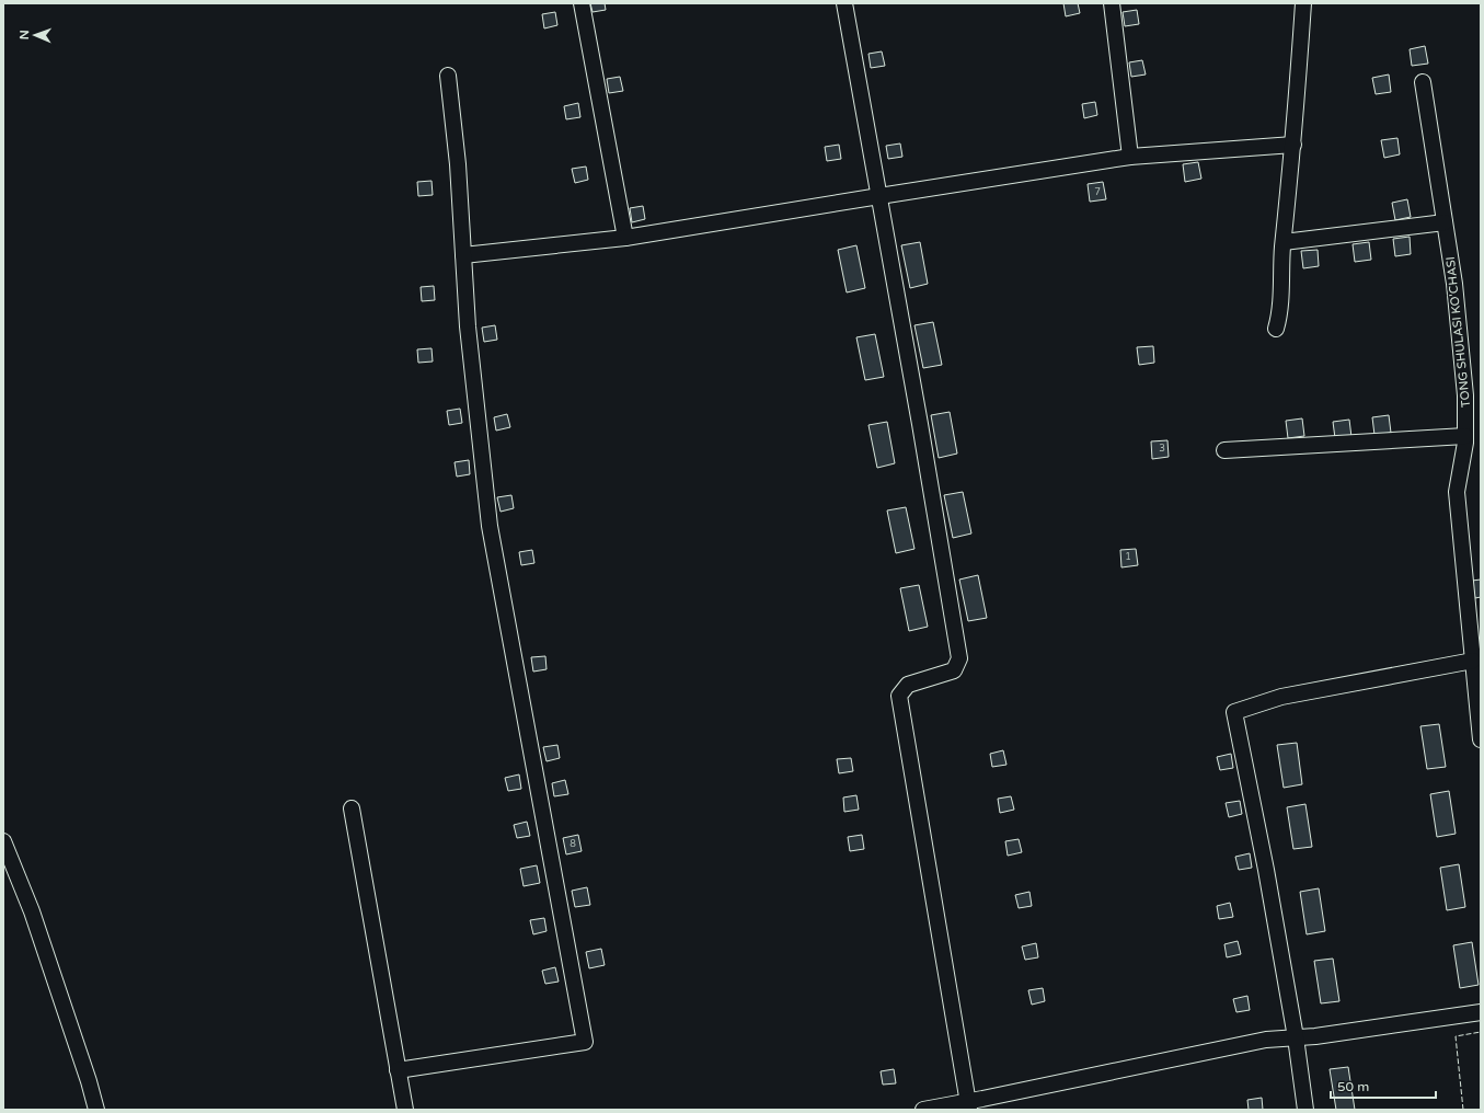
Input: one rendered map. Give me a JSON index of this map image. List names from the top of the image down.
{
  "streets": {
    "street": ["TONG SHULASI KO'CHASI"]
  },
  "house_numbers": [
    "7",
    "3",
    "1",
    "8"
  ],
  "scale_bar": "50 m",
  "north": "left"
}
